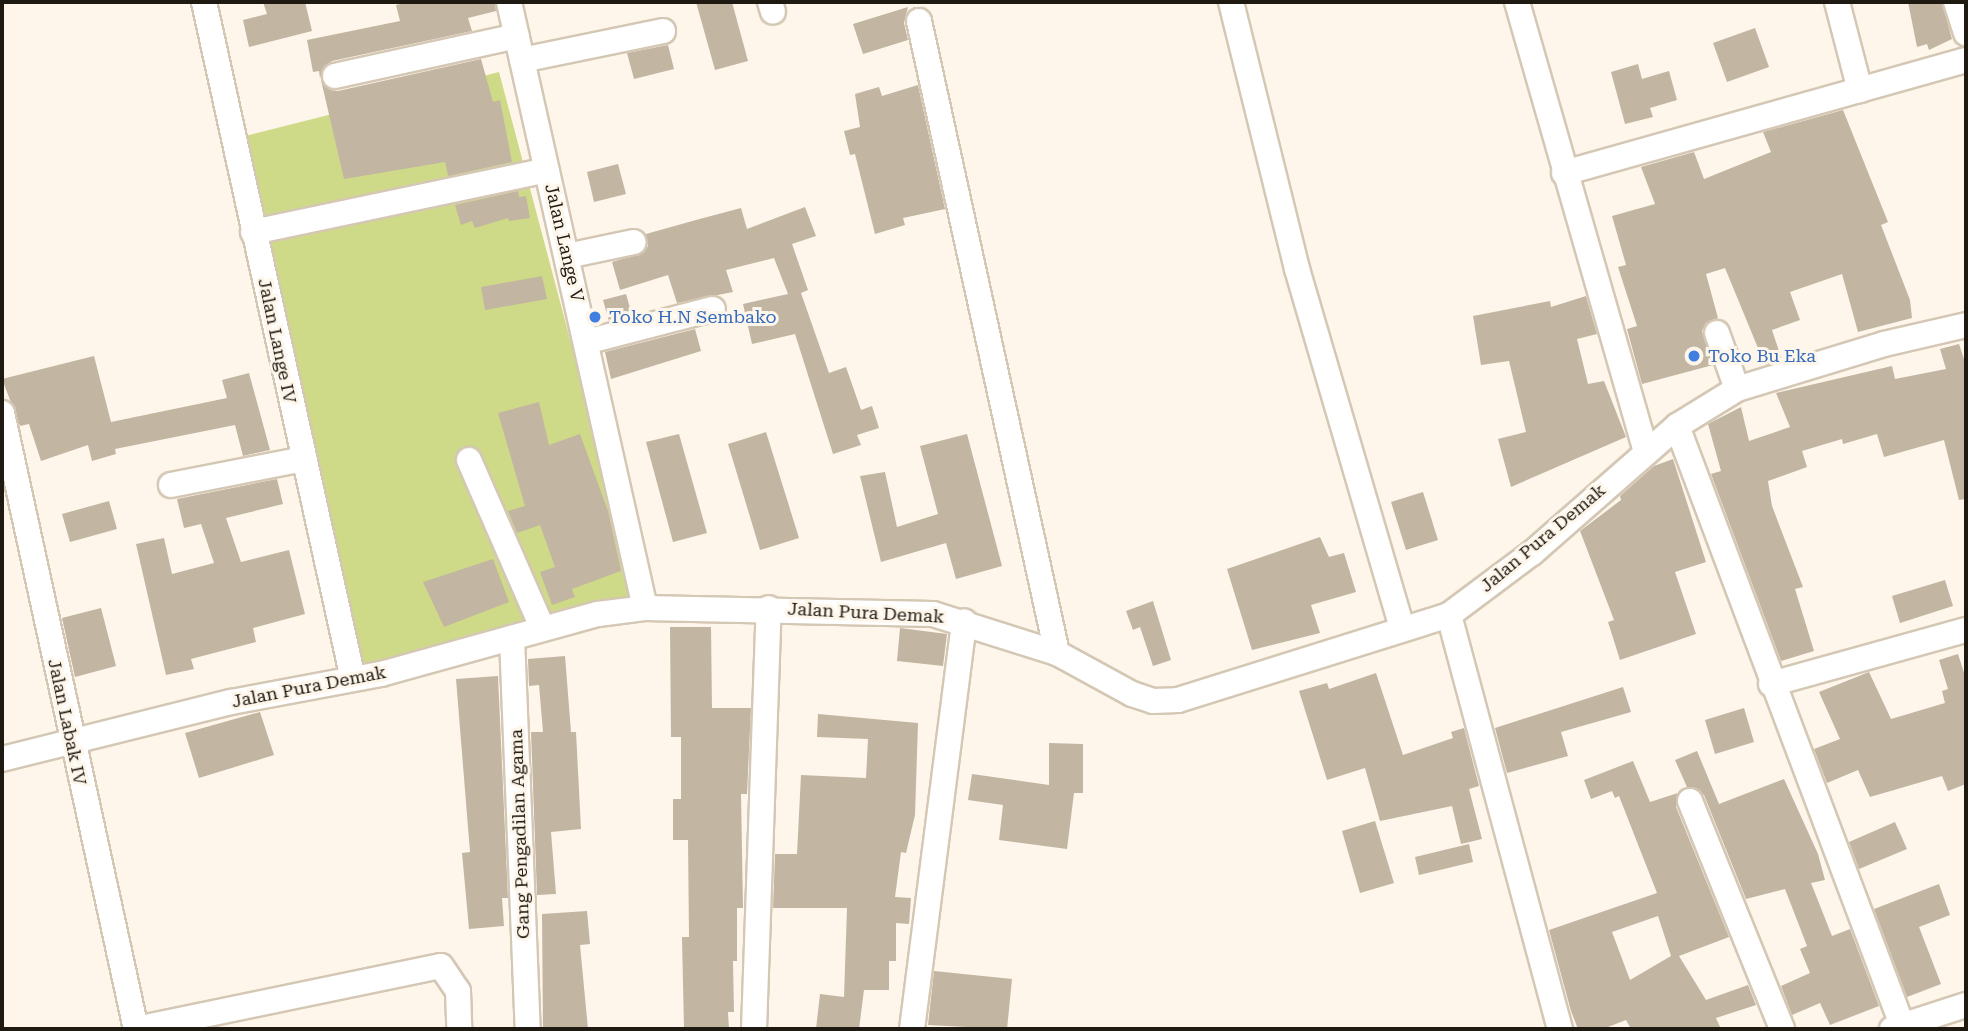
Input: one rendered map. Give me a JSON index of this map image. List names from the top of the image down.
{
  "streets": {
    "street": [
      "Jalan Lange V",
      "Jalan Lange IV",
      "Jalan Pura Demak",
      "Jalan Labak IV",
      "Gang Pengadilan Agama"
    ]
  },
  "crossings": [
    ["Jalan Lange V", "Jalan Pura Demak"],
    ["Jalan Lange IV", "Jalan Pura Demak"],
    ["Jalan Pura Demak", "Jalan Labak IV"],
    ["Jalan Pura Demak", "Gang Pengadilan Agama"]
  ],
  "places": ["Toko H.N Sembako", "Toko Bu Eka"]
}
